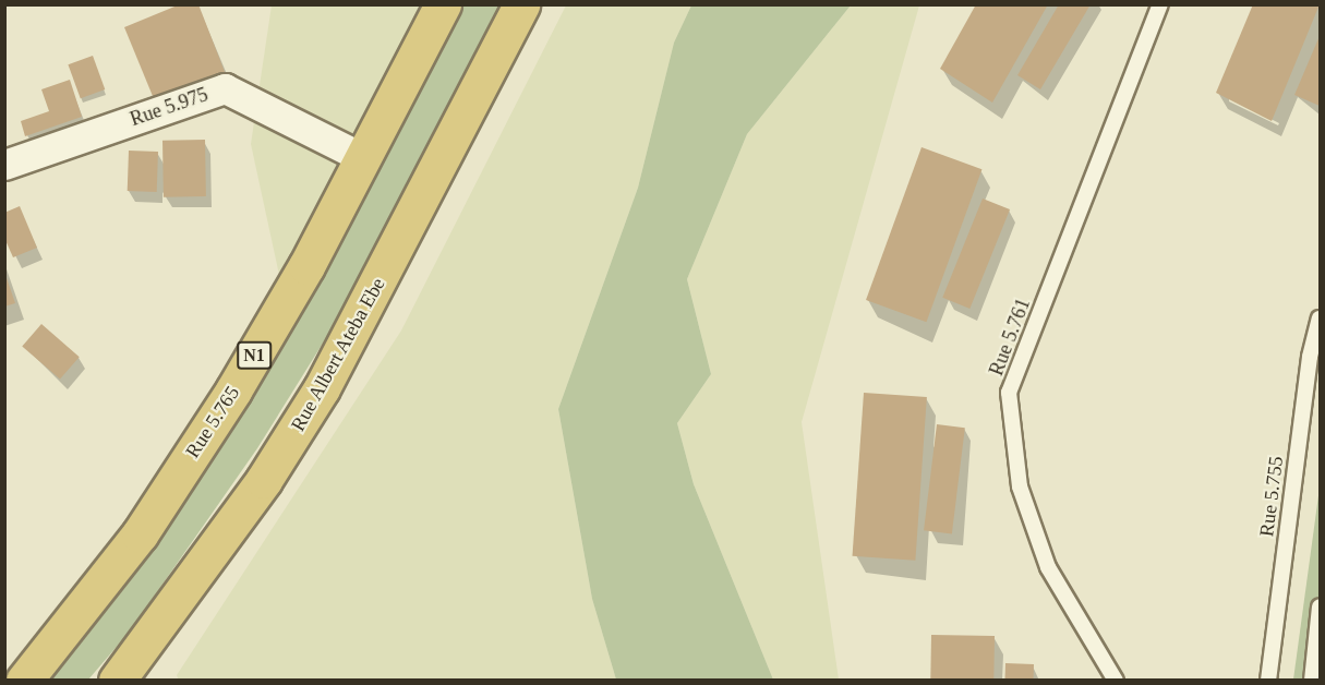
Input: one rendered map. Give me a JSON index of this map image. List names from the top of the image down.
{
  "streets": {
    "highway": ["Rue Albert Ateba Ebe", "N1", "Rue 5.765"],
    "street": ["Rue 5.975"],
    "lane": ["Rue 5.761", "Rue 5.755"]
  },
  "crossings": [
    ["Rue 5.975", "Rue 5.765"]
  ]
}
